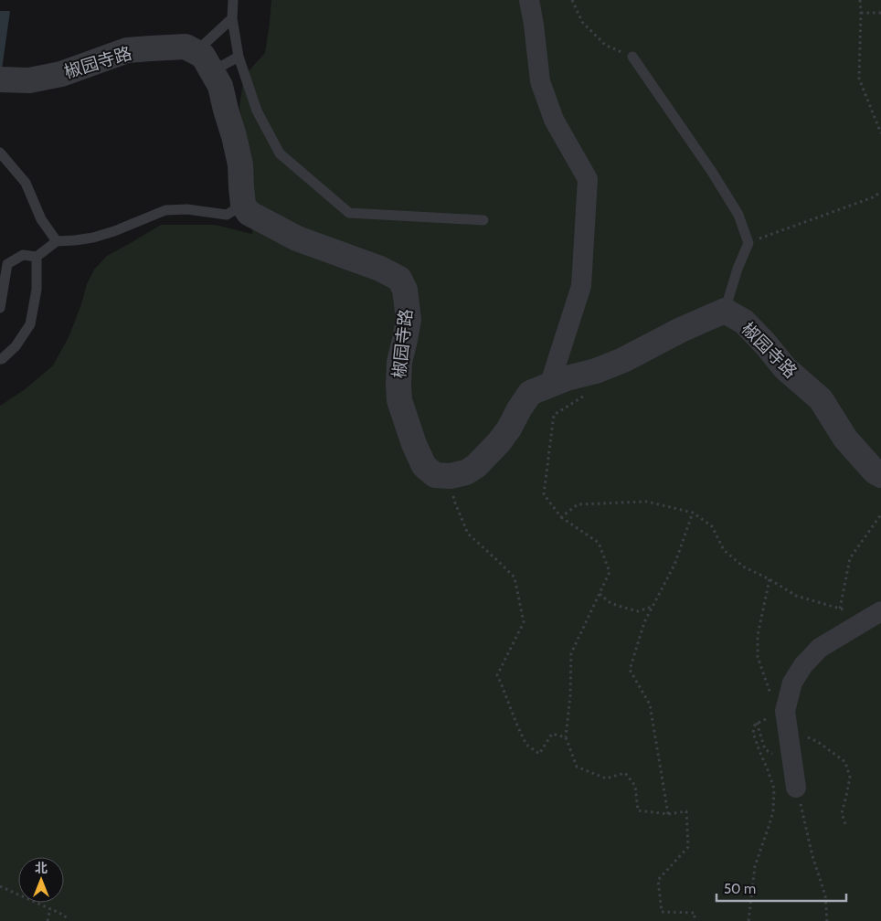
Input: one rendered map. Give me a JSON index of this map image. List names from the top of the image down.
{
  "streets": {
    "street": ["椒园寺路"]
  },
  "scale_bar": "50 m",
  "north": "top"
}
